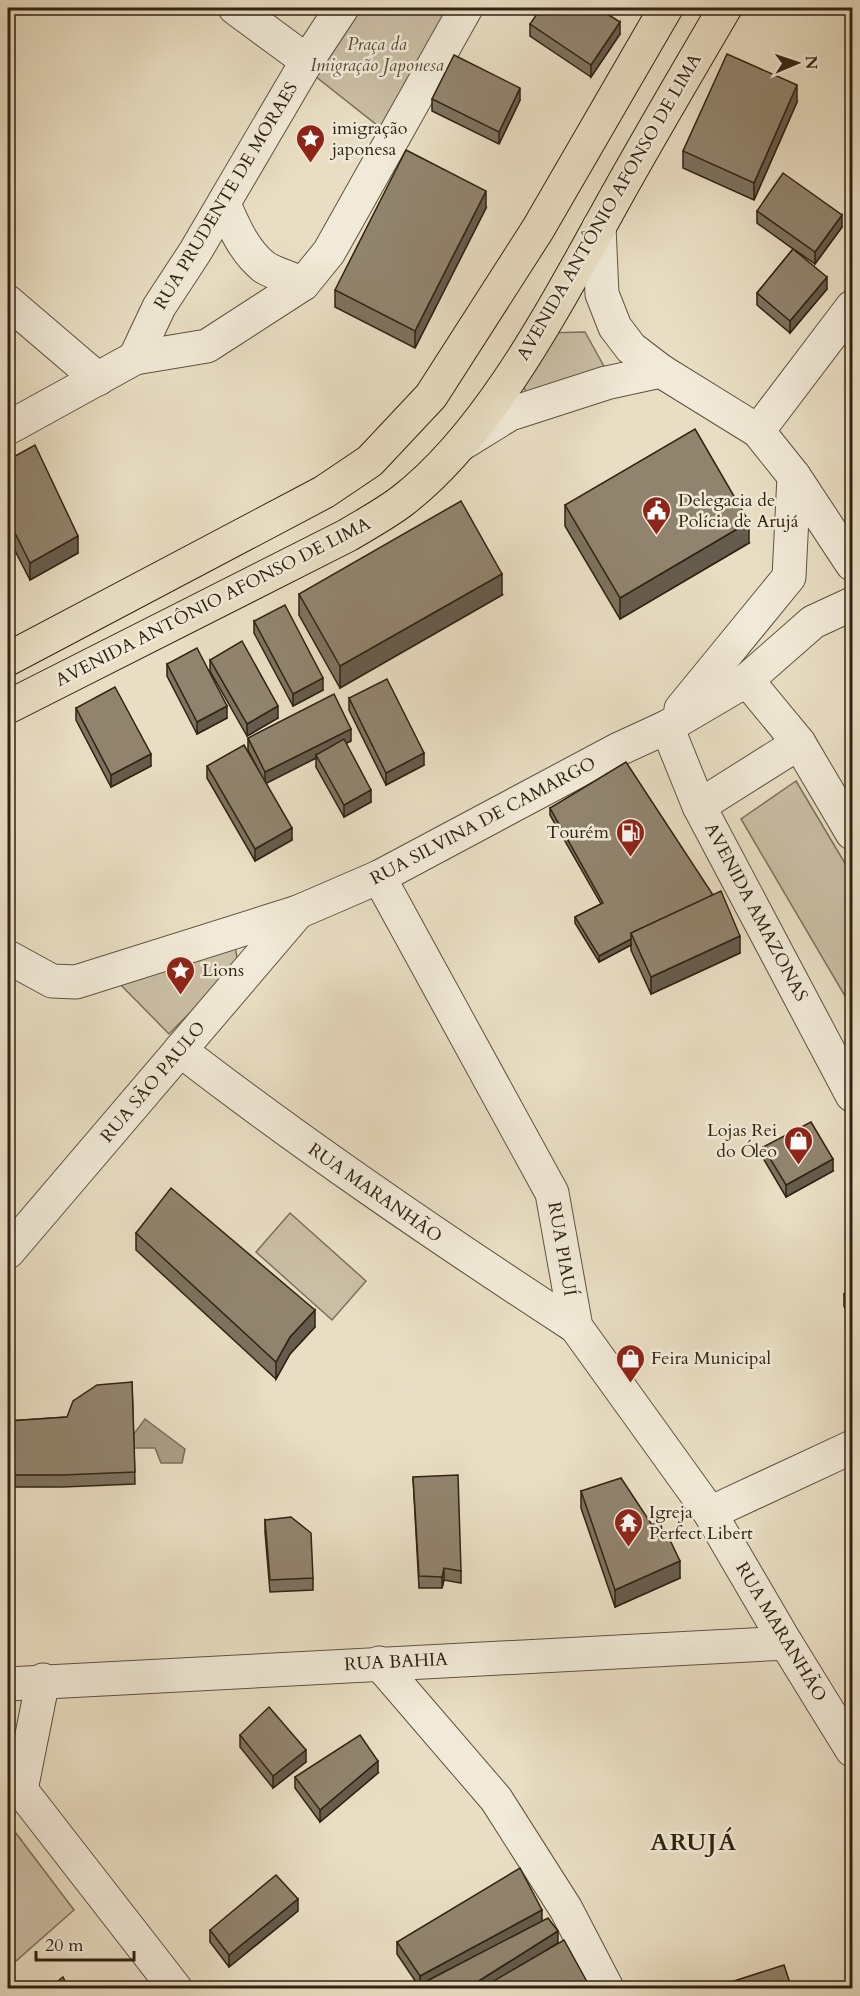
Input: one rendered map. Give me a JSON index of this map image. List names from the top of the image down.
{
  "streets": {
    "main road": ["AVENIDA ANTÔNIO AFONSO DE LIMA"],
    "street": [
      "RUA PRUDENTE DE MORAES",
      "RUA SILVINA DE CAMARGO",
      "AVENIDA AMAZONAS",
      "RUA SÃO PAULO",
      "RUA MARANHÃO",
      "RUA PIAUÍ",
      "RUA BAHIA"
    ]
  },
  "crossings": [
    ["RUA SILVINA DE CAMARGO", "AVENIDA AMAZONAS"],
    ["RUA SILVINA DE CAMARGO", "RUA SÃO PAULO"],
    ["RUA SILVINA DE CAMARGO", "RUA PIAUÍ"],
    ["RUA SÃO PAULO", "RUA MARANHÃO"],
    ["RUA MARANHÃO", "RUA PIAUÍ"],
    ["RUA MARANHÃO", "RUA BAHIA"]
  ],
  "districts": ["ARUJÁ"],
  "parks": ["Praça da Imigração Japonesa"],
  "places": {
    "place": ["imigração japonesa", "Lions"],
    "public building": ["Delegacia de Polícia de Arujá"],
    "fuel station": ["Tourém"],
    "shop": ["Lojas Rei do Óleo", "Feira Municipal"],
    "temple": ["Igreja Perfect Libert"]
  },
  "scale_bar": "20 m",
  "north": "right"
}
